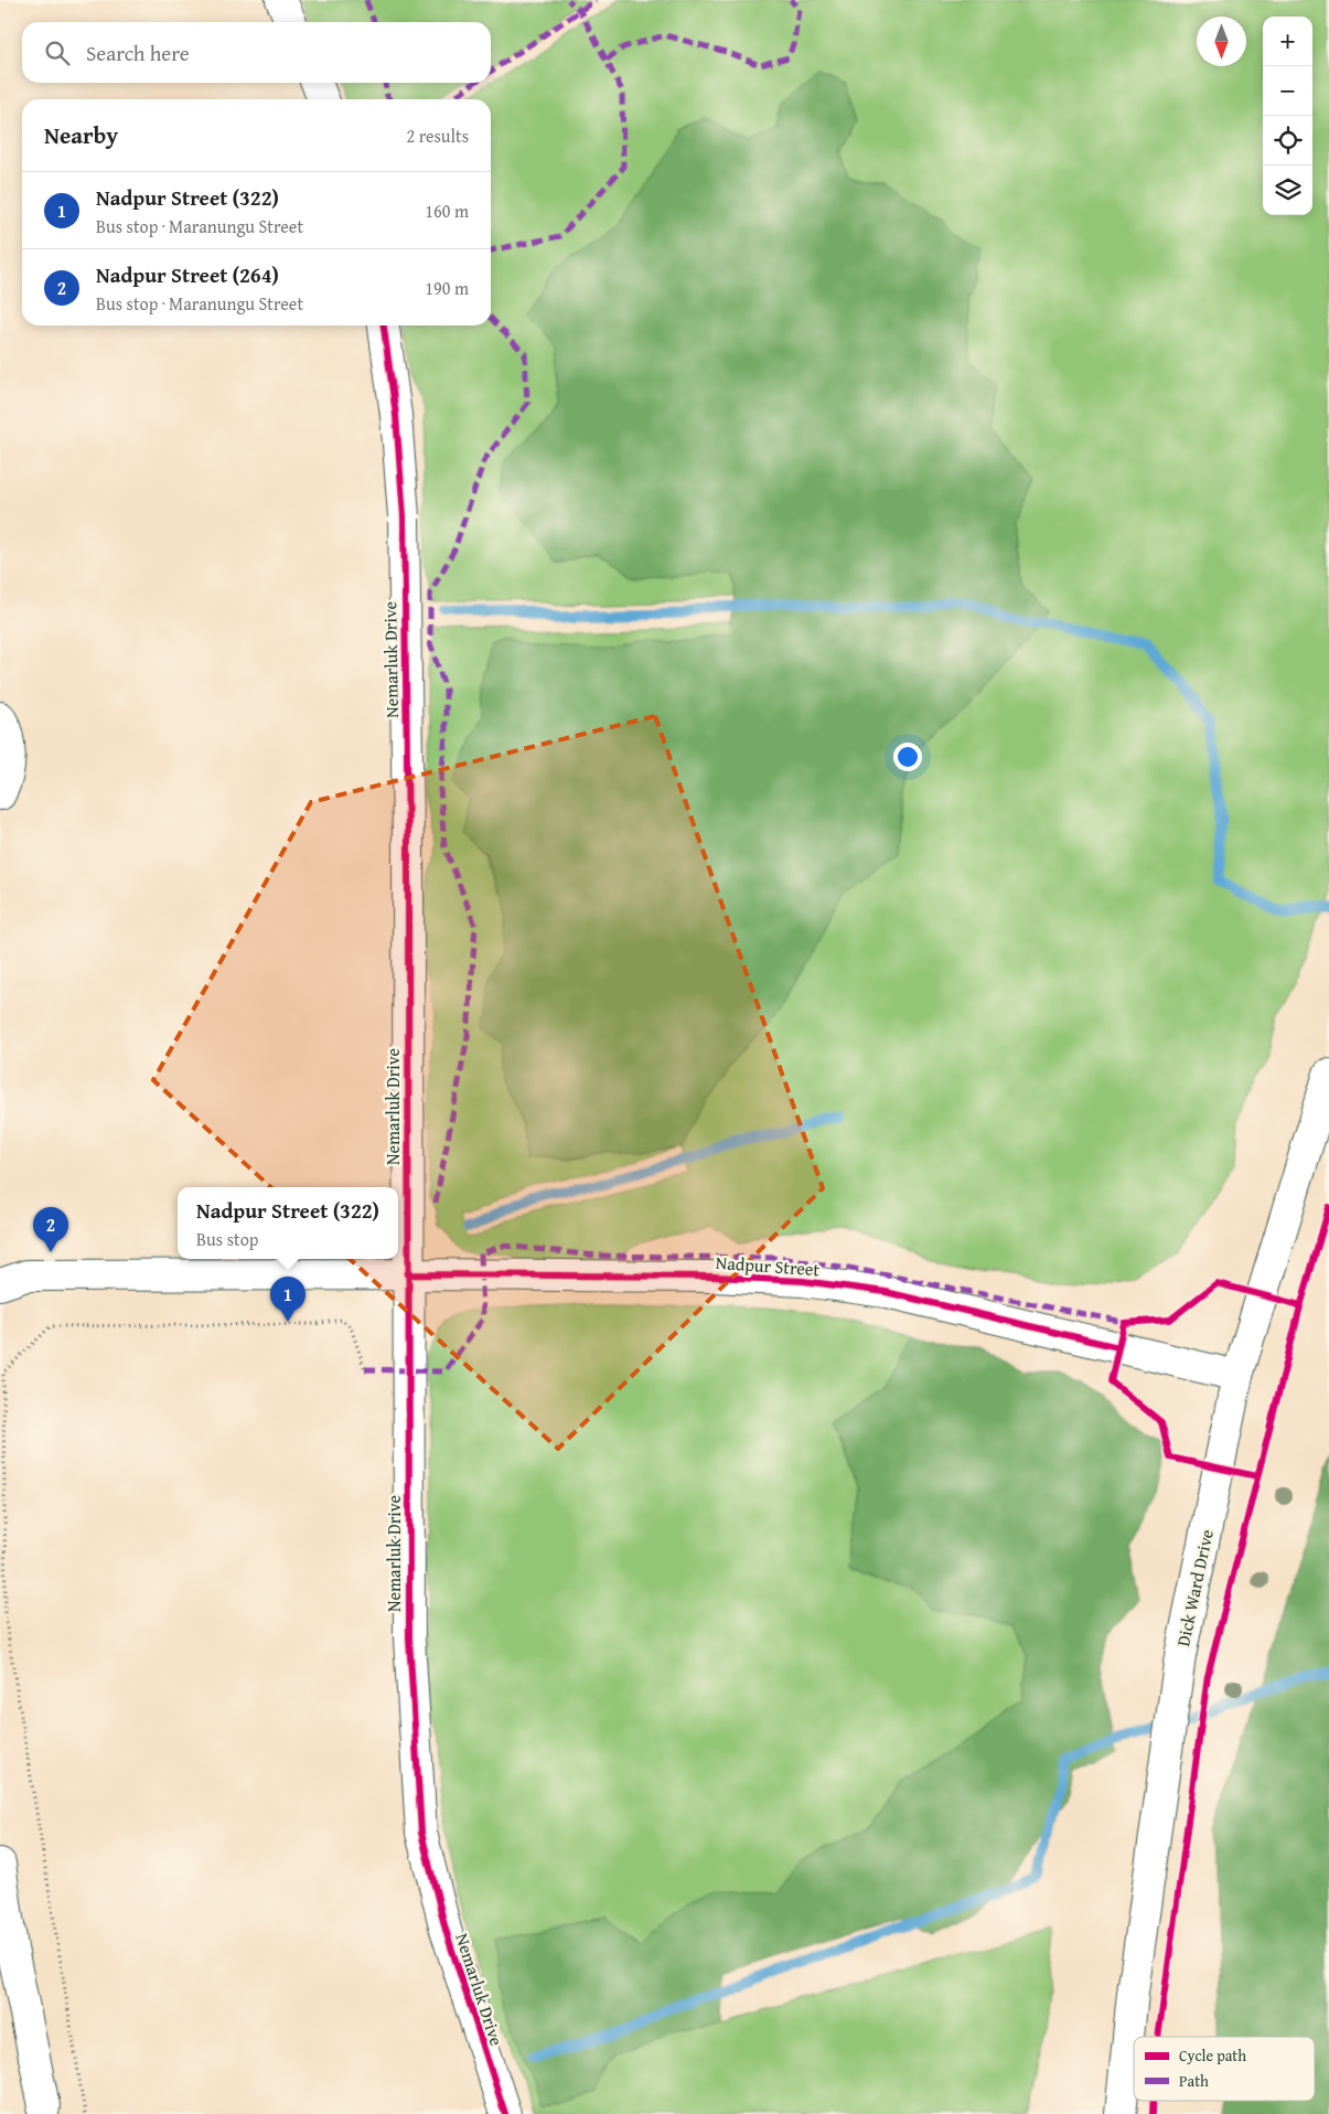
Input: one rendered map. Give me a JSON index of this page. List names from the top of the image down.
{
  "streets": {
    "street": ["Nemarluk Drive", "Nadpur Street", "Dick Ward Drive"]
  },
  "crossings": [
    ["Nemarluk Drive", "Nadpur Street"],
    ["Nadpur Street", "Dick Ward Drive"]
  ],
  "legend": ["Cycle path", "Path"],
  "north": "bottom",
  "page": {
    "map_buttons": ["+", "−"],
    "search": "Search here",
    "heading": ["Nearby", "2 results"],
    "list": [
      {
        "mark": "1",
        "name": "Nadpur Street (322)",
        "note": "Bus stop · Maranungu Street",
        "value": "160 m"
      },
      {
        "mark": "2",
        "name": "Nadpur Street (264)",
        "note": "Bus stop · Maranungu Street",
        "value": "190 m"
      }
    ],
    "popup": ["Nadpur Street (322)", "Bus stop"],
    "pins": ["2", "1"]
  }
}
